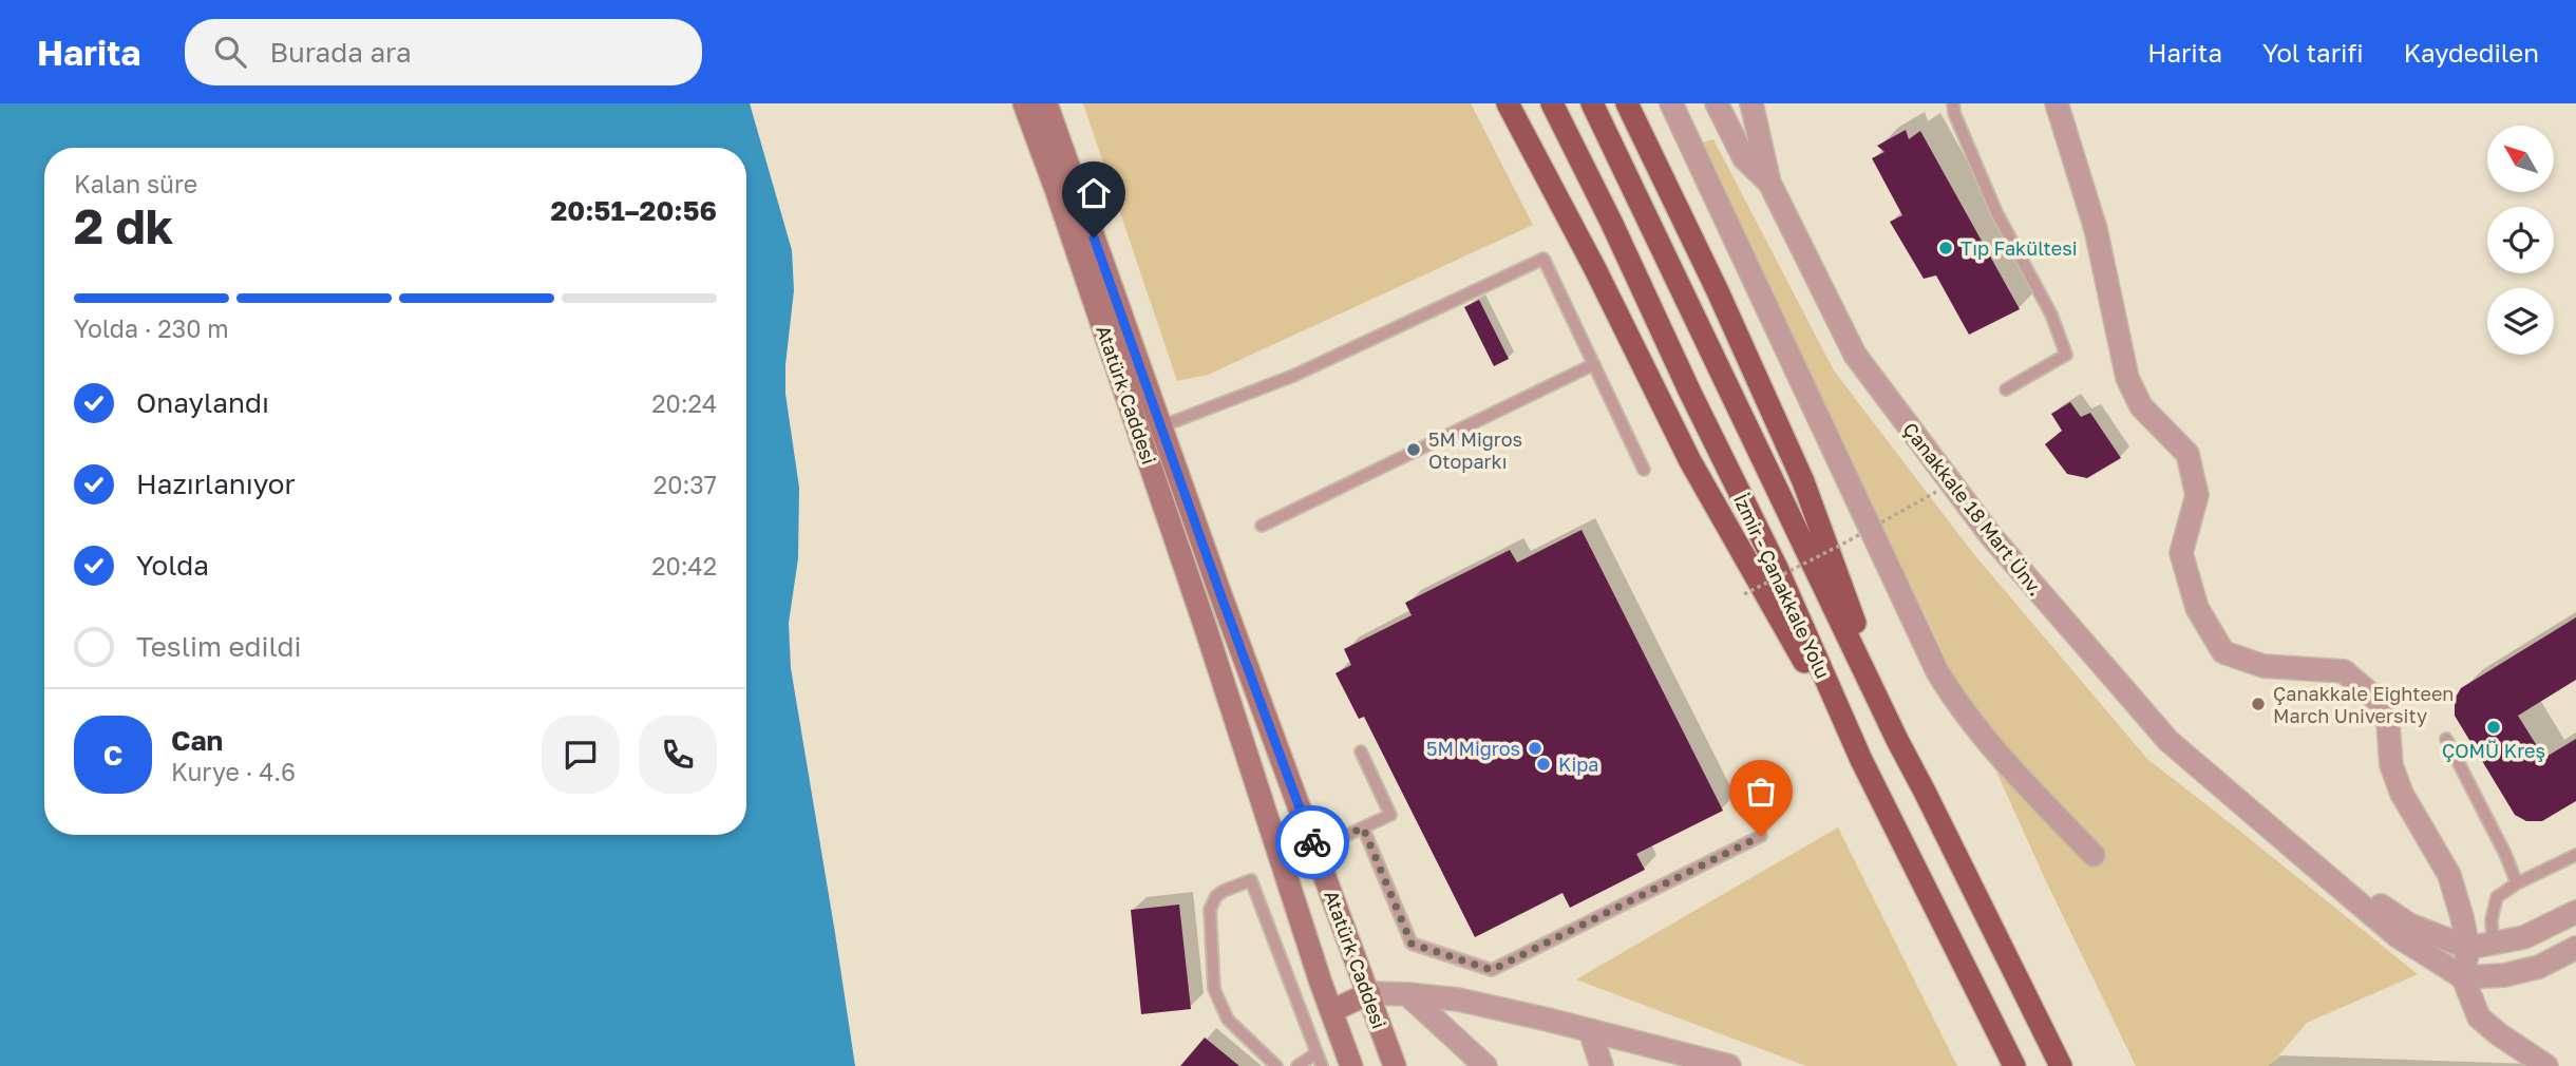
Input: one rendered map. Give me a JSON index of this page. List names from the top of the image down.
{
  "streets": {
    "highway": ["İzmir - Çanakkale Yolu"],
    "main road": ["Atatürk Caddesi"],
    "street": ["Çanakkale 18 Mart Ünv."]
  },
  "places": [
    "Tıp Fakültesi",
    "5M Migros Otoparkı",
    "Çanakkale Eighteen March University",
    "ÇOMÜ Kreş",
    "5M Migros",
    "Kipa"
  ],
  "north": "top left",
  "page": {
    "header": "Harita",
    "search": "Burada ara",
    "nav": ["Harita", "Yol tarifi", "Kaydedilen"],
    "heading": ["2 dk", "Kalan süre", "20:51–20:56"],
    "panel": ["Can", "Kurye · 4.6"],
    "bar": "Yolda · 230 m",
    "list": [
      ["Onaylandı", "20:24"],
      ["Hazırlanıyor", "20:37"],
      ["Yolda", "20:42"],
      "Teslim edildi"
    ],
    "round": "C"
  }
}
